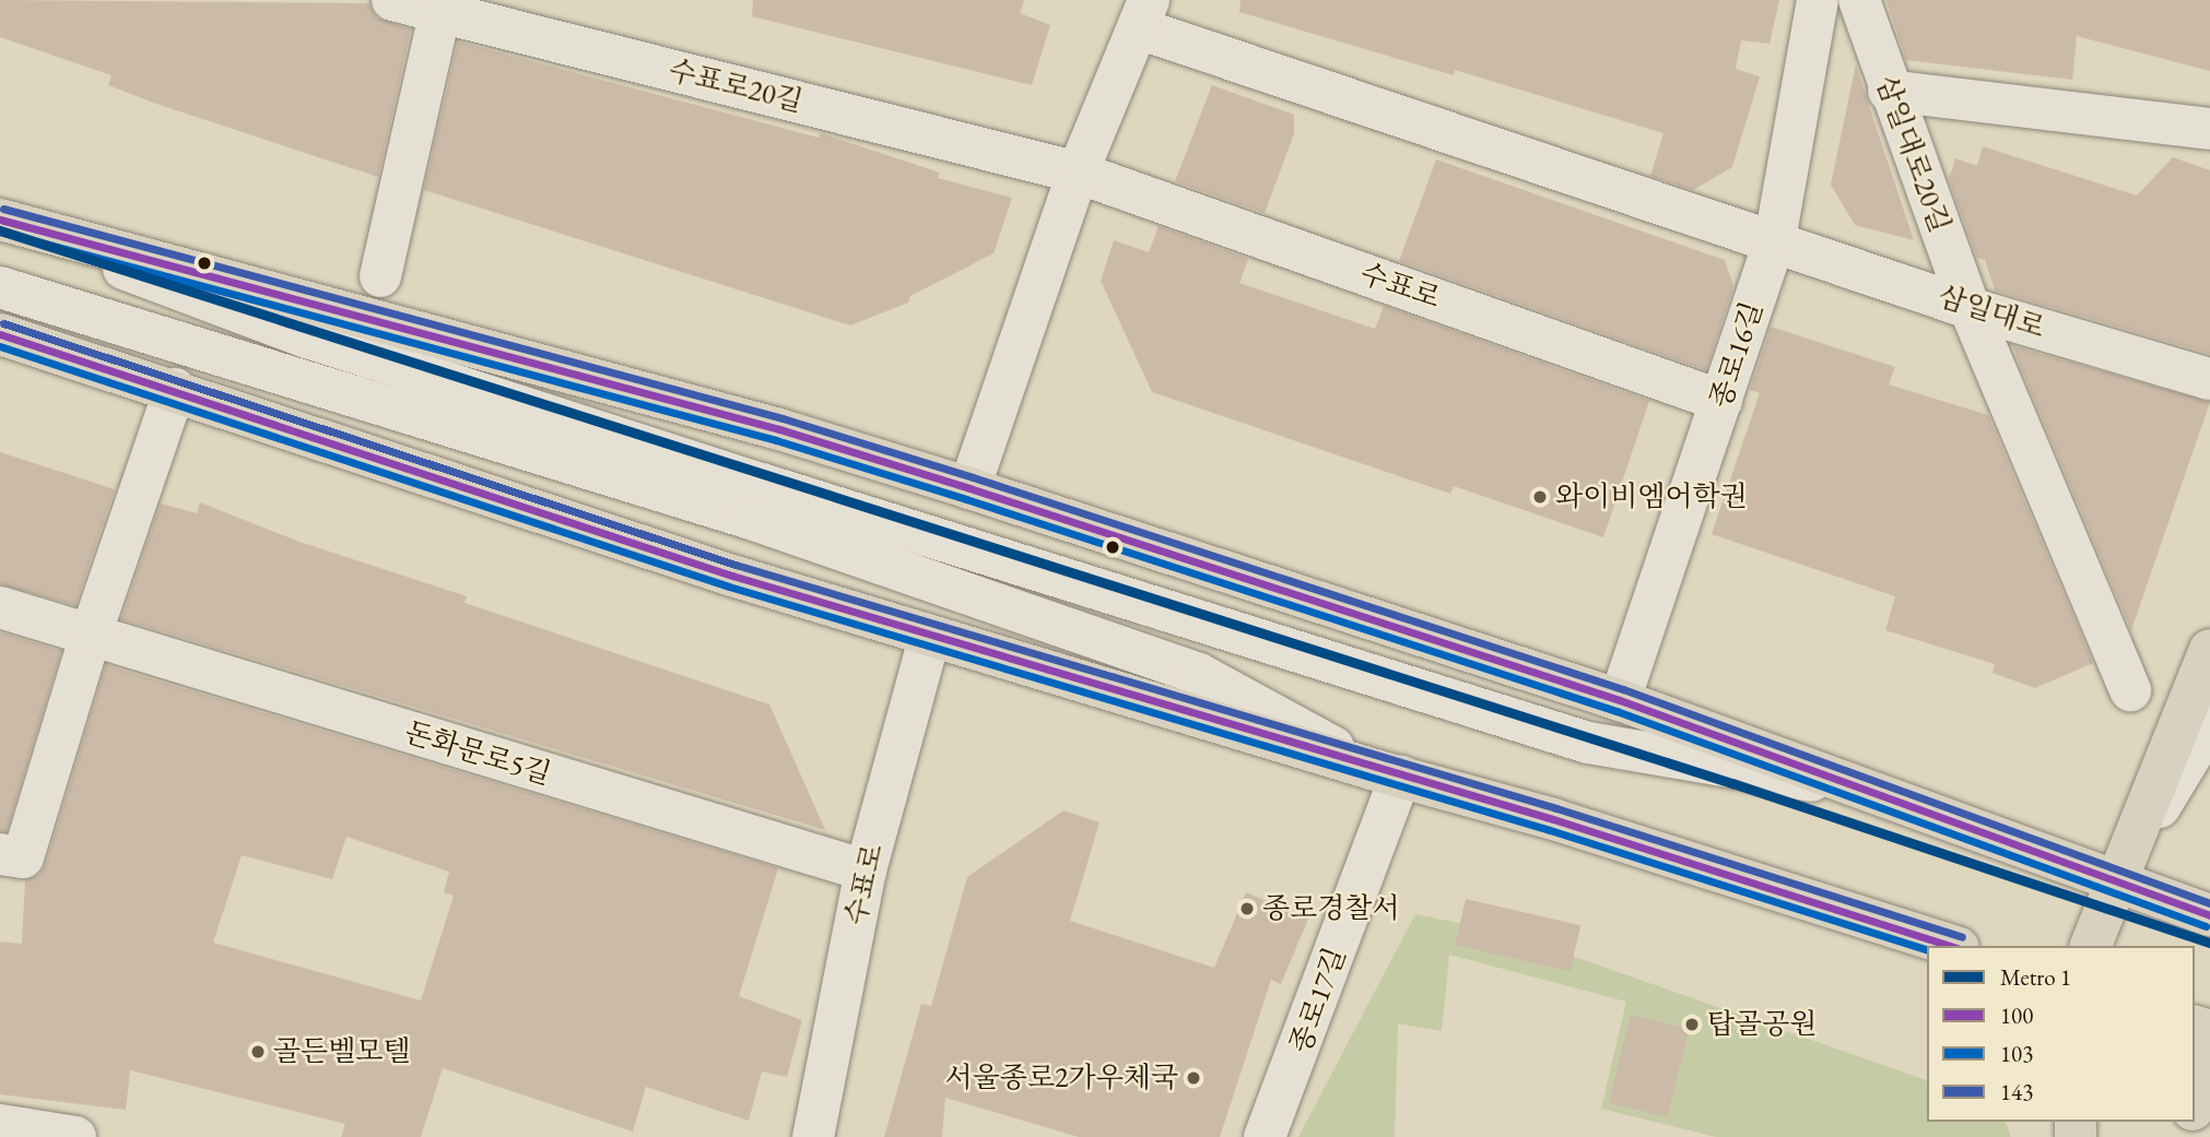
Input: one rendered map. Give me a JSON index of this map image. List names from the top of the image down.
{
  "streets": {
    "street": [
      "수표로20길",
      "삼일대로20길",
      "수표로",
      "삼일대로",
      "종로16길",
      "돈화문로5길",
      "종로17길"
    ]
  },
  "crossings": [
    ["수표로20길", "수표로"],
    ["삼일대로20길", "삼일대로"],
    ["수표로", "종로16길"],
    ["수표로", "돈화문로5길"],
    ["삼일대로", "종로16길"]
  ],
  "places": [
    "와이비엠어학권",
    "종로경찰서",
    "탑골공원",
    "골든벨모텔",
    "서울종로2가우체국"
  ],
  "lines": [
    "transit line 143",
    "transit line 100",
    "metro line 1",
    "transit line 103"
  ],
  "legend": [
    "Metro 1",
    "100",
    "103",
    "143"
  ]
}
